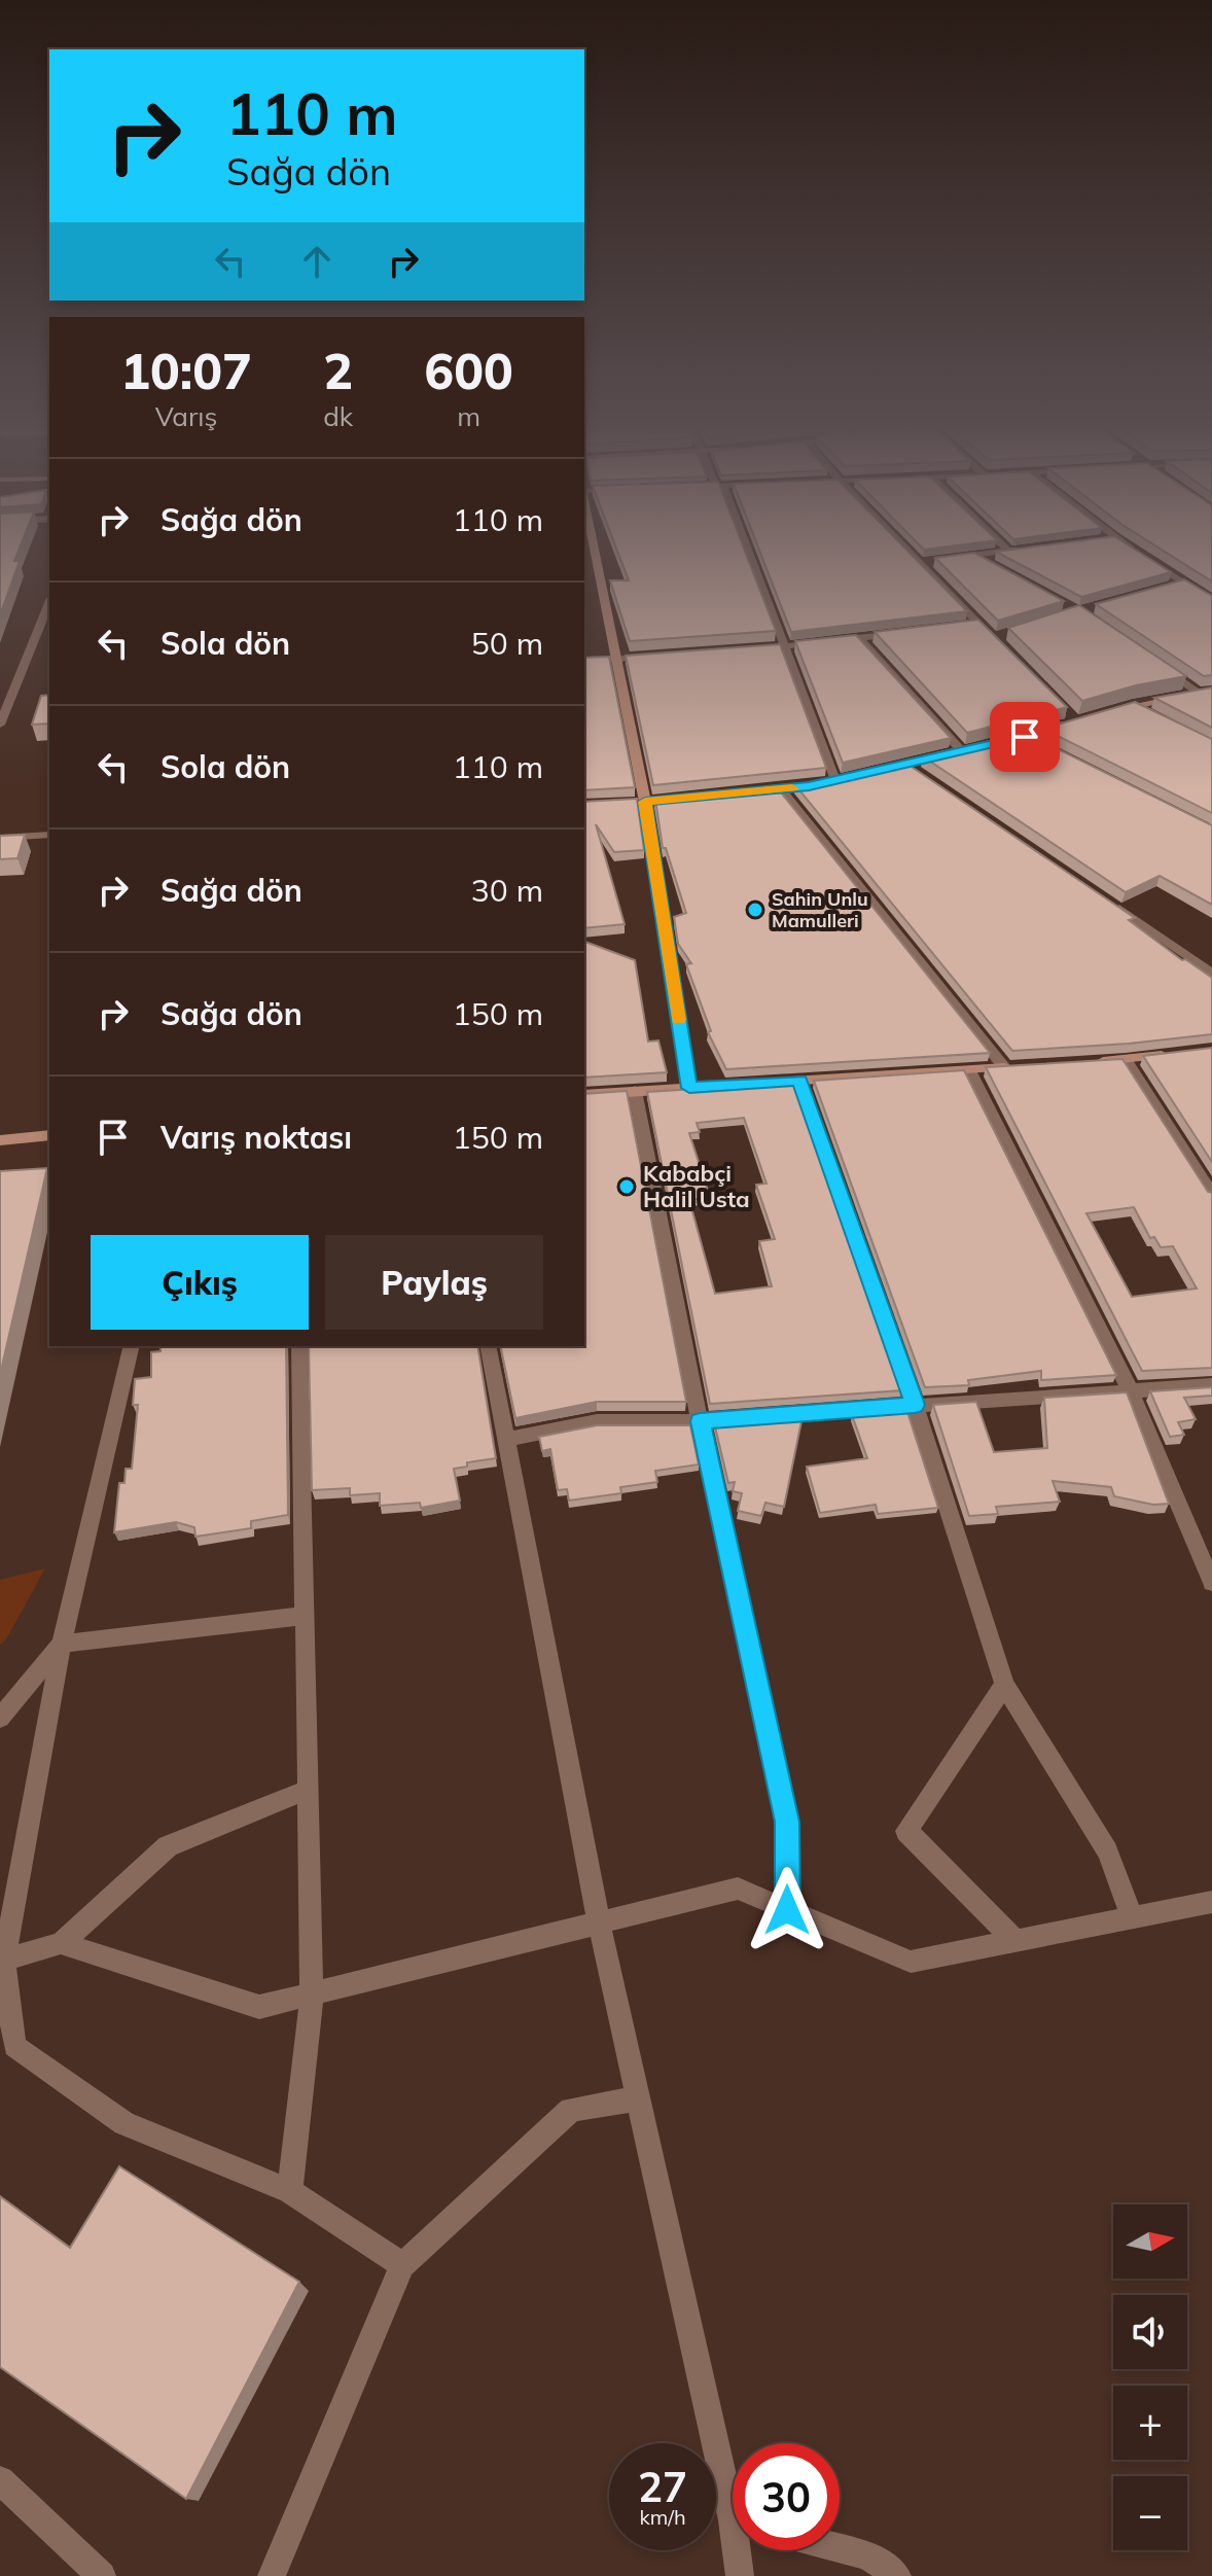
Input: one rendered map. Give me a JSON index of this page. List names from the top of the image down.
{
  "places": ["Sahin Unlu Mamulleri", "Kababçi Halil Usta"],
  "north": "right",
  "page": {
    "turn": ["110 m", "Sağa dön"],
    "eta": [
      "10:07",
      "Varış",
      "2",
      "dk",
      "600",
      "m"
    ],
    "list": [
      {
        "name": "Sağa dön",
        "value": "110 m"
      },
      {
        "name": "Sola dön",
        "value": "50 m"
      },
      {
        "name": "Sola dön",
        "value": "110 m"
      },
      {
        "name": "Sağa dön",
        "value": "30 m"
      },
      {
        "name": "Sağa dön",
        "value": "150 m"
      },
      {
        "name": "Varış noktası",
        "value": "150 m"
      }
    ],
    "buttons": ["Çıkış", "Paylaş"],
    "map_buttons": ["+", "−"],
    "speed": "27 km/h",
    "limit": "30"
  }
}
